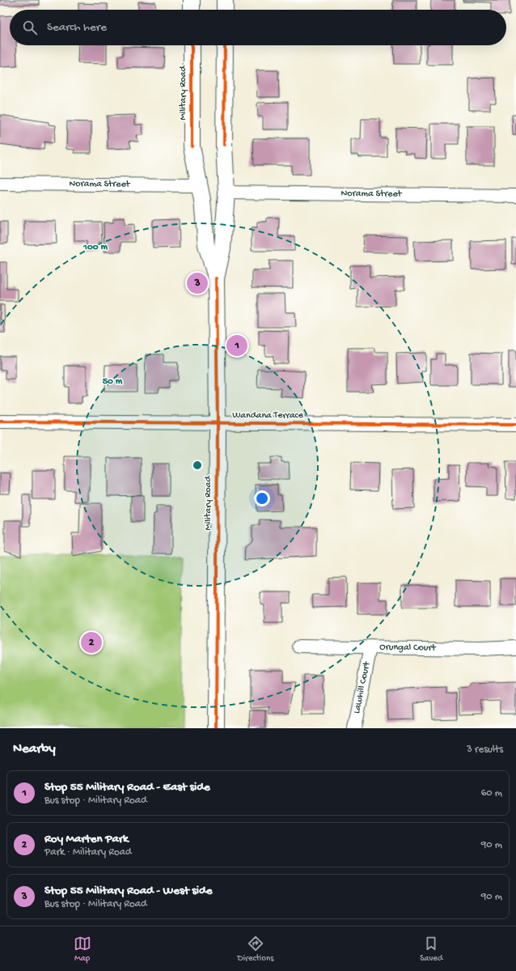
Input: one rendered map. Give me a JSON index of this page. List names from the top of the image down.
{
  "streets": {
    "street": [
      "Military Road",
      "Norama Street",
      "Wandana Terrace",
      "Orungal Court",
      "Lawhill Court"
    ]
  },
  "crossings": [
    ["Military Road", "Norama Street"],
    ["Military Road", "Wandana Terrace"],
    ["Orungal Court", "Lawhill Court"]
  ],
  "page": {
    "search": "Search here",
    "pins": ["3", "1", "2"],
    "heading": ["Nearby", "3 results"],
    "list": [
      {
        "mark": "1",
        "name": "Stop 55 Military Road - East side",
        "note": "Bus stop · Military Road",
        "value": "60 m"
      },
      {
        "mark": "2",
        "name": "Roy Marten Park",
        "note": "Park · Military Road",
        "value": "90 m"
      },
      {
        "mark": "3",
        "name": "Stop 55 Military Road - West side",
        "note": "Bus stop · Military Road",
        "value": "90 m"
      }
    ],
    "nav": ["Map", "Directions", "Saved"]
  },
  "rings": ["100 m", "50 m"]
}
